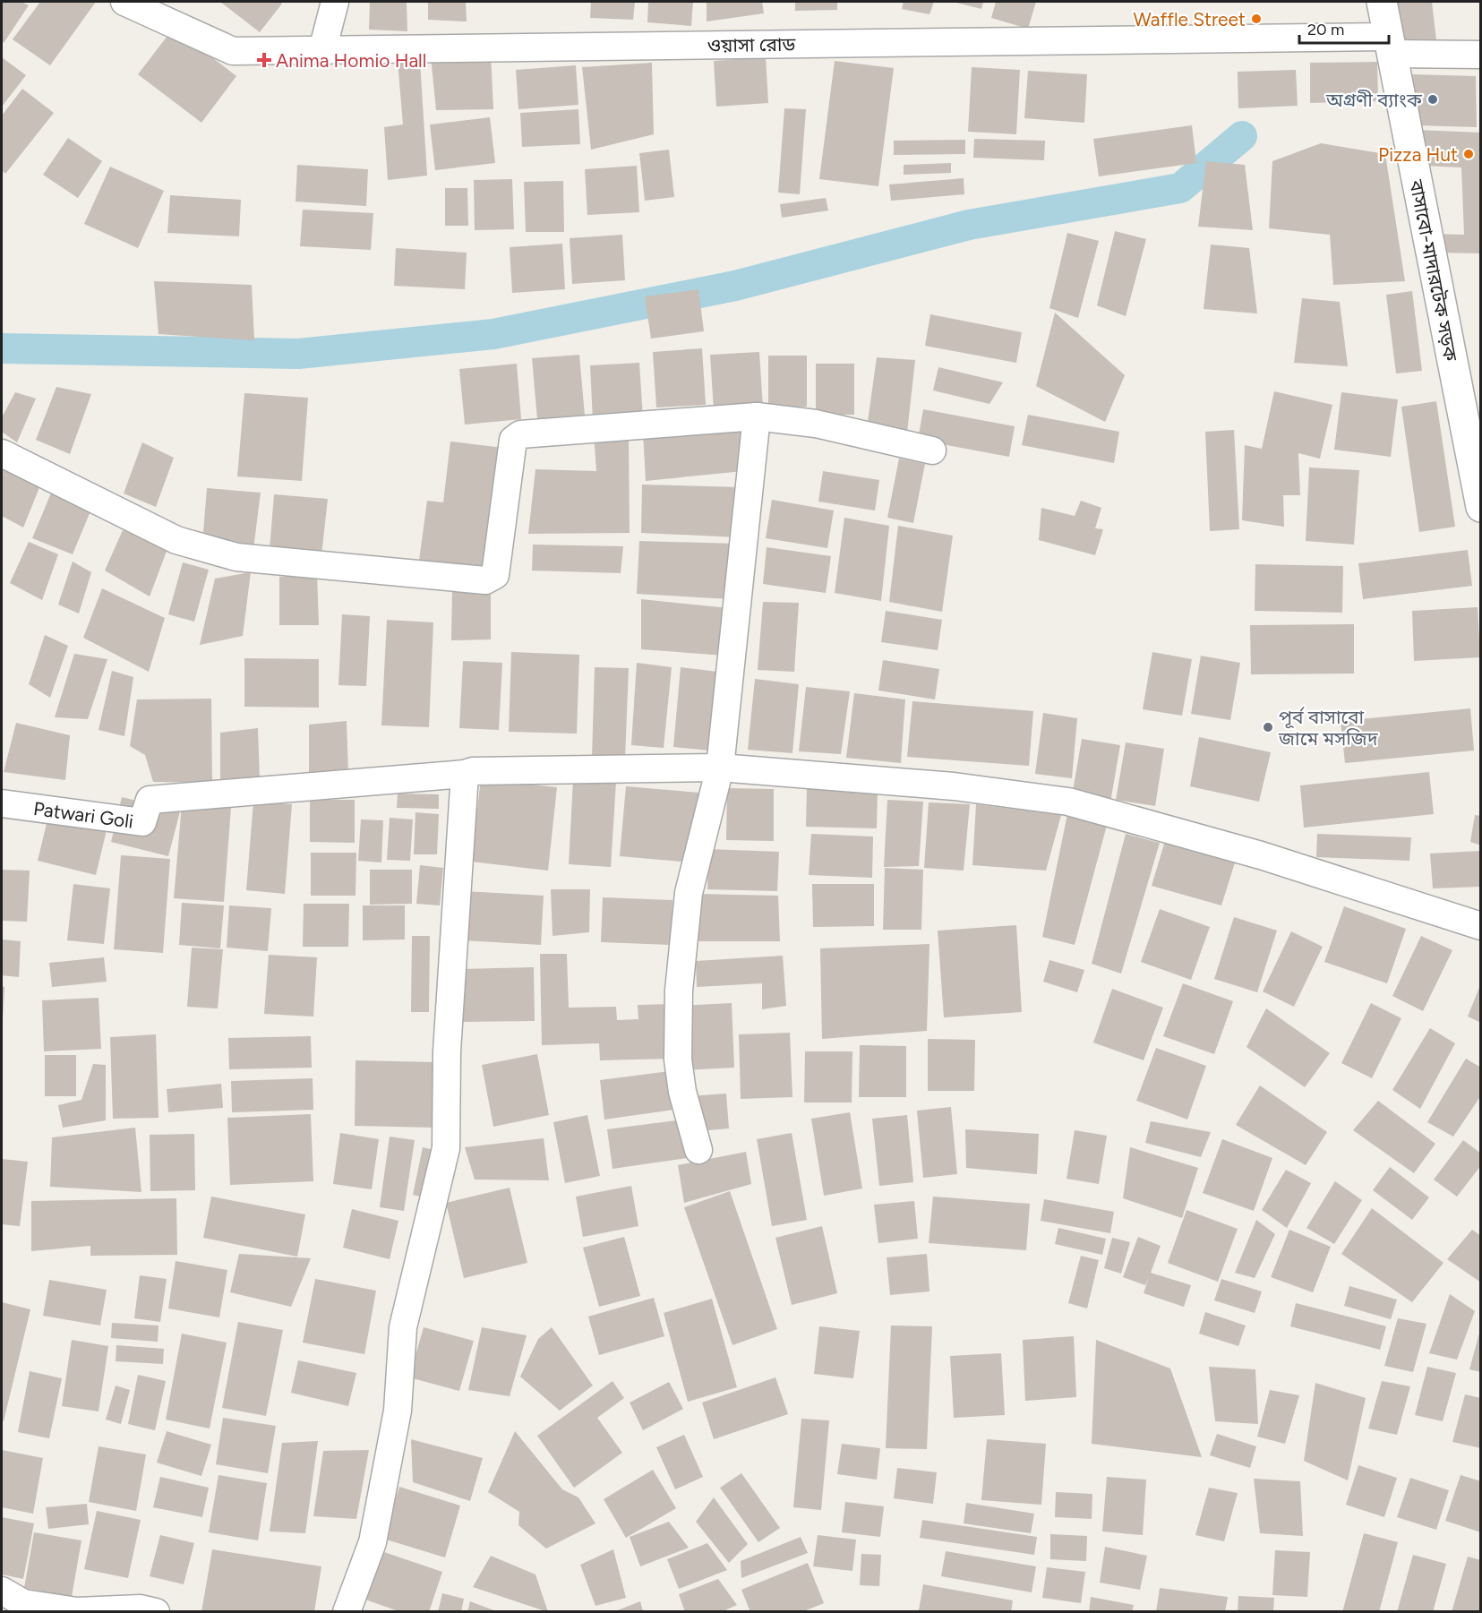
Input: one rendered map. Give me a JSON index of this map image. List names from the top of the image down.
{
  "streets": {
    "street": ["ওয়াসা রোড", "বাসাবো-মাদারটেক সড়ক", "Patwari Goli"]
  },
  "crossings": [
    ["ওয়াসা রোড", "বাসাবো-মাদারটেক সড়ক"]
  ],
  "places": {
    "other": [
      "Waffle Street",
      "অগ্রণী ব্যাংক",
      "Pizza Hut",
      "পূর্ব বাসাবো জামে মসজিদ"
    ],
    "health": ["Anima Homio Hall"]
  },
  "scale_bar": "20 m"
}
